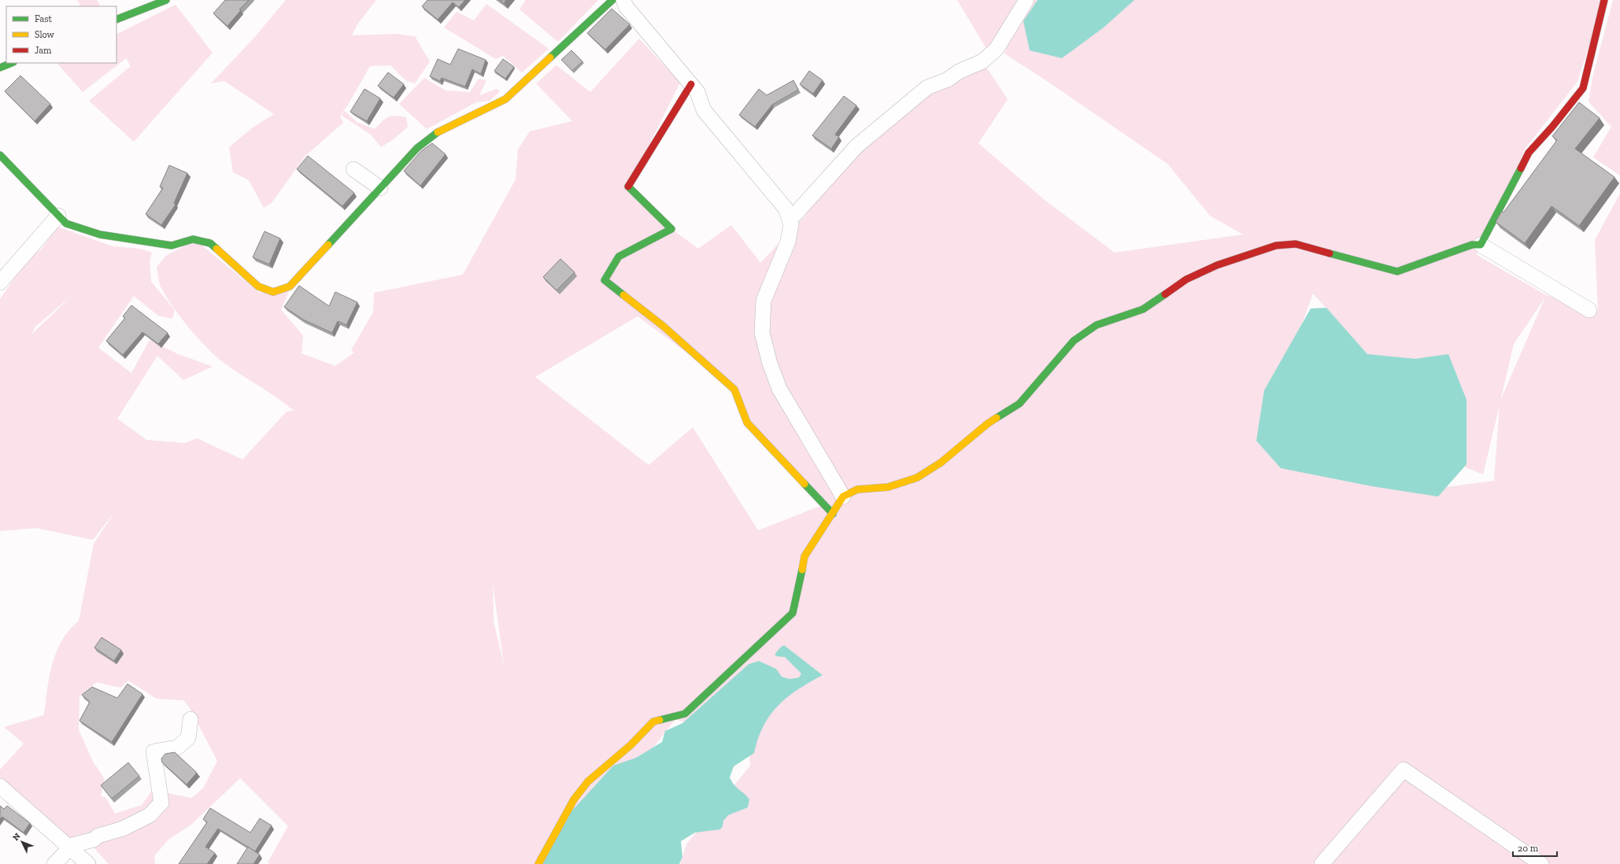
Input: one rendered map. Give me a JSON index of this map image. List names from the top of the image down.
{
  "legend": ["Fast", "Slow", "Jam"],
  "scale_bar": "20 m",
  "north": "top left"
}
